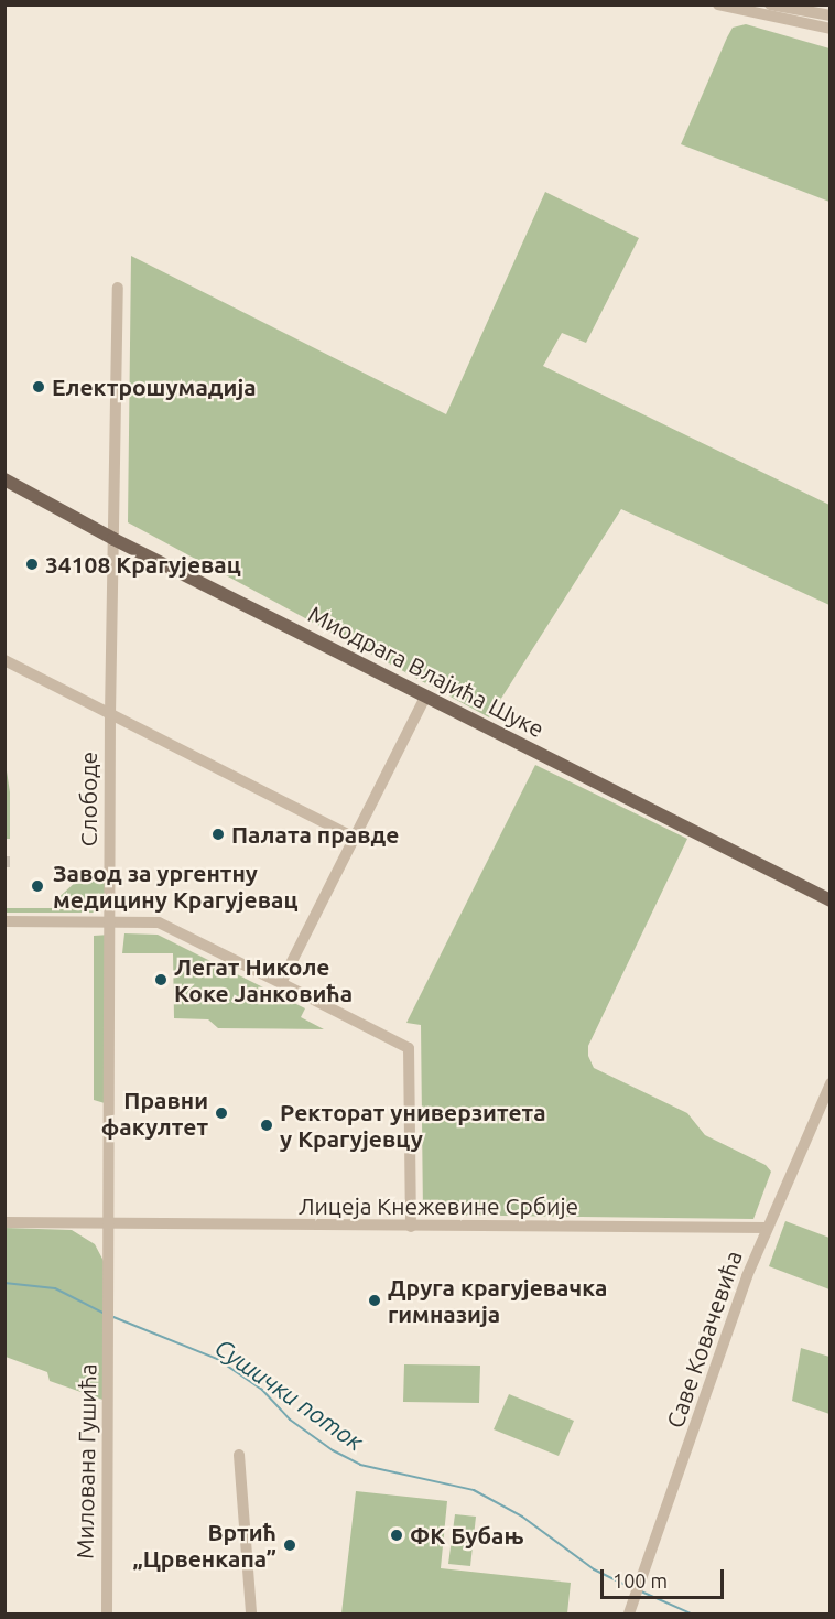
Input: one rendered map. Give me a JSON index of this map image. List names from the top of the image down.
{
  "streets": {
    "main road": ["Миодрага Влајића Шуке"],
    "street": [
      "Слободе",
      "Лицеја Кнежевине Србије",
      "Саве Ковачевића",
      "Милована Гушића"
    ]
  },
  "crossings": [
    ["Миодрага Влајића Шуке", "Слободе"],
    ["Слободе", "Лицеја Кнежевине Србије"],
    ["Слободе", "Милована Гушића"],
    ["Лицеја Кнежевине Србије", "Саве Ковачевића"]
  ],
  "water": ["Сушички поток"],
  "places": [
    "Електрошумадија",
    "34108 Крагујевац",
    "Палата правде",
    "Завод за ургентну медицину Крагујевац",
    "Легат Николе Коке Јанковића",
    "Правни факултет",
    "Ректорат универзитета у Крагујевцу",
    "Друга крагујевачка гимназија",
    "ФК Бубањ",
    "Вртић „Црвенкапа”"
  ],
  "scale_bar": "100 m"
}
